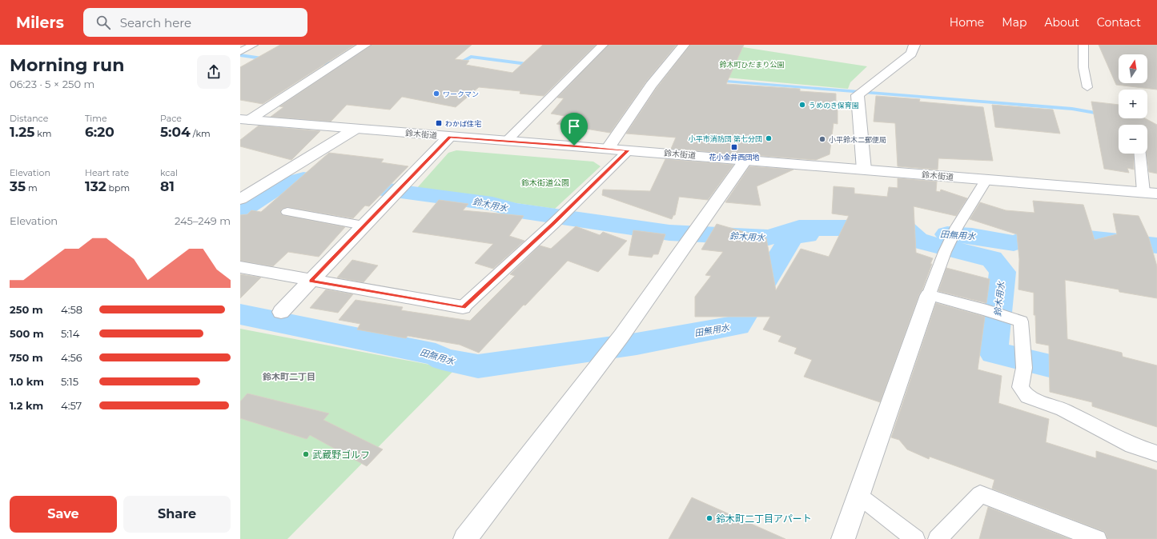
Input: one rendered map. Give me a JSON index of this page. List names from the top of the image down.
{
  "streets": {
    "street": ["鈴木街道"]
  },
  "districts": ["鈴木町二丁目"],
  "water": ["鈴木用水", "田無用水"],
  "parks": ["鈴木町ひだまり公園", "鈴木街道公園"],
  "places": {
    "other": [
      "ワークマン",
      "うめのき保育園",
      "小平市消防団 第七分団",
      "小平鈴木二郵便局",
      "武蔵野ゴルフ",
      "鈴木町二丁目アパート"
    ],
    "transit": ["わかば住宅", "花小金井西団地"]
  },
  "north": "top",
  "page": {
    "header": "Milers",
    "search": "Search here",
    "nav": [
      "Home",
      "Map",
      "About",
      "Contact"
    ],
    "heading": ["Morning run", "06:23 · 5 × 250 m"],
    "map_buttons": ["+", "−"],
    "stats": [
      ["Distance", "1.25 km"],
      ["Time", "6:20"],
      ["Pace", "5:04 /km"],
      ["Elevation", "35 m"],
      ["Heart rate", "132 bpm"],
      ["kcal", "81"]
    ],
    "chart": ["Elevation", "245–249 m"],
    "list": [
      {
        "name": "250 m",
        "note": "4:58"
      },
      {
        "name": "500 m",
        "note": "5:14"
      },
      {
        "name": "750 m",
        "note": "4:56"
      },
      {
        "name": "1.0 km",
        "note": "5:15"
      },
      {
        "name": "1.2 km",
        "note": "4:57"
      }
    ],
    "buttons": ["Save", "Share"]
  }
}
